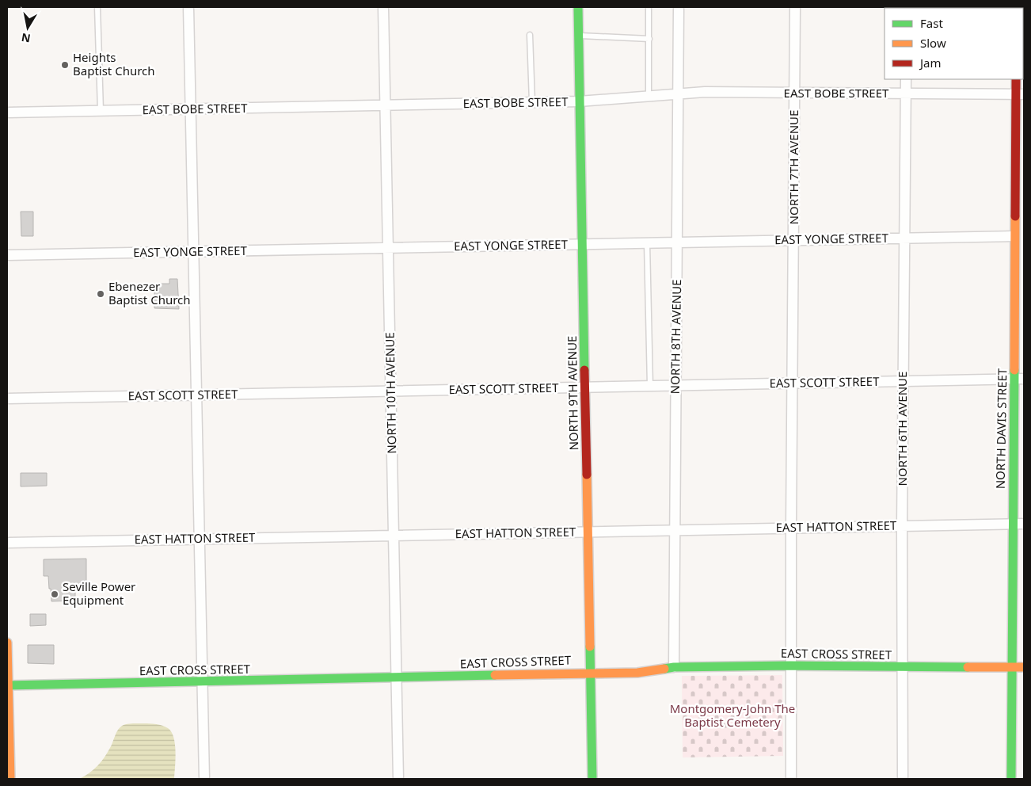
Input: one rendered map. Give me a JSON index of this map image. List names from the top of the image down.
{
  "streets": {
    "main road": ["NORTH 9TH AVENUE", "NORTH DAVIS STREET", "EAST CROSS STREET"],
    "street": [
      "EAST BOBE STREET",
      "NORTH 7TH AVENUE",
      "EAST YONGE STREET",
      "NORTH 8TH AVENUE",
      "EAST SCOTT STREET",
      "NORTH 10TH AVENUE",
      "NORTH 6TH AVENUE",
      "EAST HATTON STREET"
    ]
  },
  "crossings": [
    ["EAST BOBE STREET", "NORTH 7TH AVENUE"],
    ["EAST BOBE STREET", "NORTH 8TH AVENUE"],
    ["EAST BOBE STREET", "NORTH 10TH AVENUE"],
    ["EAST BOBE STREET", "NORTH 9TH AVENUE"],
    ["EAST BOBE STREET", "NORTH 6TH AVENUE"],
    ["EAST BOBE STREET", "NORTH DAVIS STREET"],
    ["NORTH 7TH AVENUE", "EAST YONGE STREET"],
    ["NORTH 7TH AVENUE", "EAST SCOTT STREET"],
    ["NORTH 7TH AVENUE", "EAST HATTON STREET"],
    ["NORTH 7TH AVENUE", "EAST CROSS STREET"],
    ["EAST YONGE STREET", "NORTH 8TH AVENUE"],
    ["EAST YONGE STREET", "NORTH 10TH AVENUE"],
    ["EAST YONGE STREET", "NORTH 9TH AVENUE"],
    ["EAST YONGE STREET", "NORTH 6TH AVENUE"],
    ["EAST YONGE STREET", "NORTH DAVIS STREET"],
    ["NORTH 8TH AVENUE", "EAST SCOTT STREET"],
    ["NORTH 8TH AVENUE", "EAST HATTON STREET"],
    ["NORTH 8TH AVENUE", "EAST CROSS STREET"],
    ["EAST SCOTT STREET", "NORTH 10TH AVENUE"],
    ["EAST SCOTT STREET", "NORTH 9TH AVENUE"],
    ["EAST SCOTT STREET", "NORTH 6TH AVENUE"],
    ["EAST SCOTT STREET", "NORTH DAVIS STREET"],
    ["NORTH 10TH AVENUE", "EAST HATTON STREET"],
    ["NORTH 10TH AVENUE", "EAST CROSS STREET"],
    ["NORTH 9TH AVENUE", "EAST HATTON STREET"],
    ["NORTH 9TH AVENUE", "EAST CROSS STREET"],
    ["NORTH 6TH AVENUE", "EAST HATTON STREET"],
    ["NORTH 6TH AVENUE", "EAST CROSS STREET"],
    ["NORTH DAVIS STREET", "EAST HATTON STREET"],
    ["NORTH DAVIS STREET", "EAST CROSS STREET"]
  ],
  "parks": ["Montgomery-John The Baptist Cemetery"],
  "places": ["Heights Baptist Church", "Ebenezer Baptist Church", "Seville Power Equipment"],
  "legend": ["Fast", "Slow", "Jam"],
  "north": "bottom"
}
